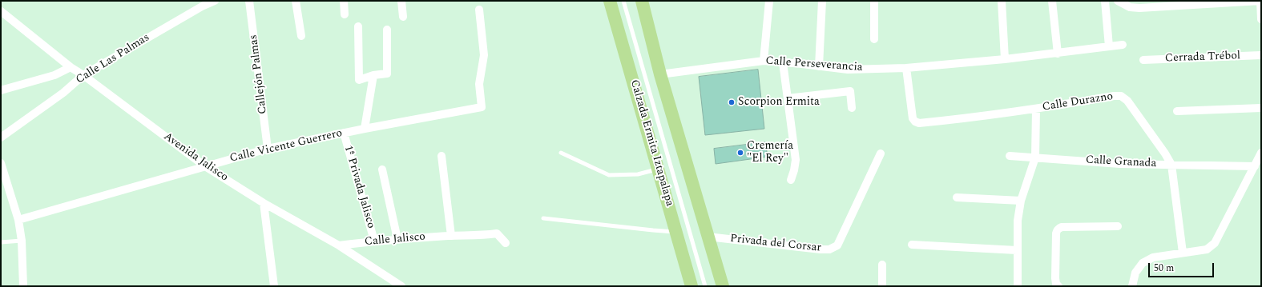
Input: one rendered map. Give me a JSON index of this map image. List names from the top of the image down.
{
  "streets": {
    "main road": ["Calzada Ermita Iztapalapa"],
    "street": [
      "Cerrada Trébol",
      "Calle Las Palmas",
      "Calle Perseverancia",
      "Callejón Palmas",
      "Calle Durazno",
      "Calle Vicente Guerrero",
      "Avenida Jalisco",
      "Calle Granada",
      "1ª Privada Jalisco",
      "Calle Jalisco",
      "Privada del Corsar"
    ]
  },
  "crossings": [
    ["Calle Las Palmas", "Avenida Jalisco"],
    ["Calle Perseverancia", "Calle Durazno"],
    ["Callejón Palmas", "Calle Vicente Guerrero"],
    ["Calle Durazno", "Calle Granada"],
    ["Calle Vicente Guerrero", "Avenida Jalisco"],
    ["Calle Vicente Guerrero", "1ª Privada Jalisco"],
    ["Avenida Jalisco", "Calle Jalisco"],
    ["1ª Privada Jalisco", "Calle Jalisco"]
  ],
  "places": ["Scorpion Ermita", "Cremería \"El Rey\""],
  "scale_bar": "50 m"
}
